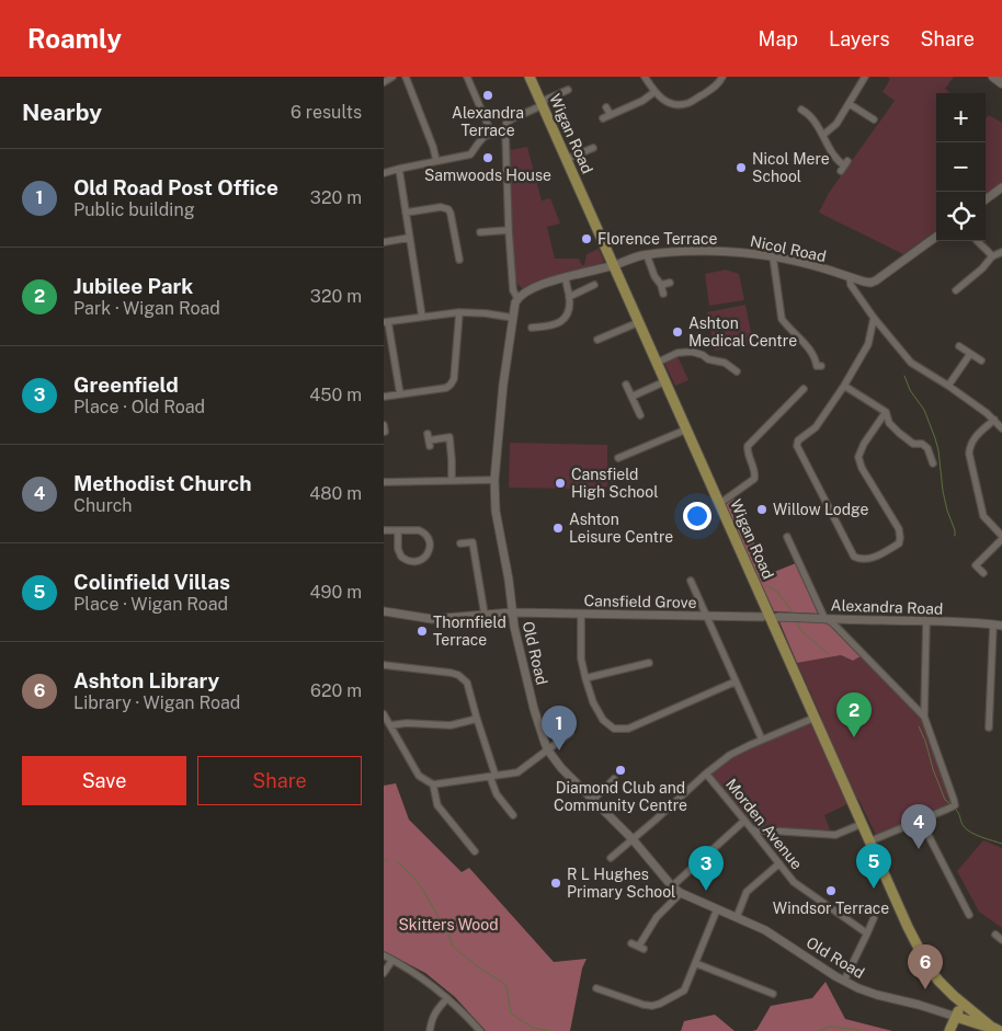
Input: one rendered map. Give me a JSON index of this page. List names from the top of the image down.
{
  "streets": {
    "main road": ["Wigan Road"],
    "street": [
      "Nicol Road",
      "Cansfield Grove",
      "Alexandra Road",
      "Old Road",
      "Morden Avenue"
    ]
  },
  "crossings": [
    ["Wigan Road", "Nicol Road"],
    ["Wigan Road", "Cansfield Grove"],
    ["Wigan Road", "Alexandra Road"],
    ["Wigan Road", "Old Road"],
    ["Cansfield Grove", "Alexandra Road"],
    ["Cansfield Grove", "Old Road"]
  ],
  "parks": ["Skitters Wood"],
  "places": [
    "Alexandra Terrace",
    "Samwoods House",
    "Nicol Mere School",
    "Florence Terrace",
    "Ashton Medical Centre",
    "Cansfield High School",
    "Willow Lodge",
    "Ashton Leisure Centre",
    "Thornfield Terrace",
    "Diamond Club and Community Centre",
    "R L Hughes Primary School",
    "Windsor Terrace"
  ],
  "page": {
    "header": "Roamly",
    "nav": ["Map", "Layers", "Share"],
    "heading": ["Nearby", "6 results"],
    "map_buttons": ["+", "−"],
    "list": [
      {
        "mark": "1",
        "name": "Old Road Post Office",
        "note": "Public building",
        "value": "320 m"
      },
      {
        "mark": "2",
        "name": "Jubilee Park",
        "note": "Park · Wigan Road",
        "value": "320 m"
      },
      {
        "mark": "3",
        "name": "Greenfield",
        "note": "Place · Old Road",
        "value": "450 m"
      },
      {
        "mark": "4",
        "name": "Methodist Church",
        "note": "Church",
        "value": "480 m"
      },
      {
        "mark": "5",
        "name": "Colinfield Villas",
        "note": "Place · Wigan Road",
        "value": "490 m"
      },
      {
        "mark": "6",
        "name": "Ashton Library",
        "note": "Library · Wigan Road",
        "value": "620 m"
      }
    ],
    "pins": [
      "2",
      "1",
      "4",
      "5",
      "3",
      "6"
    ],
    "buttons": ["Save", "Share"]
  }
}
